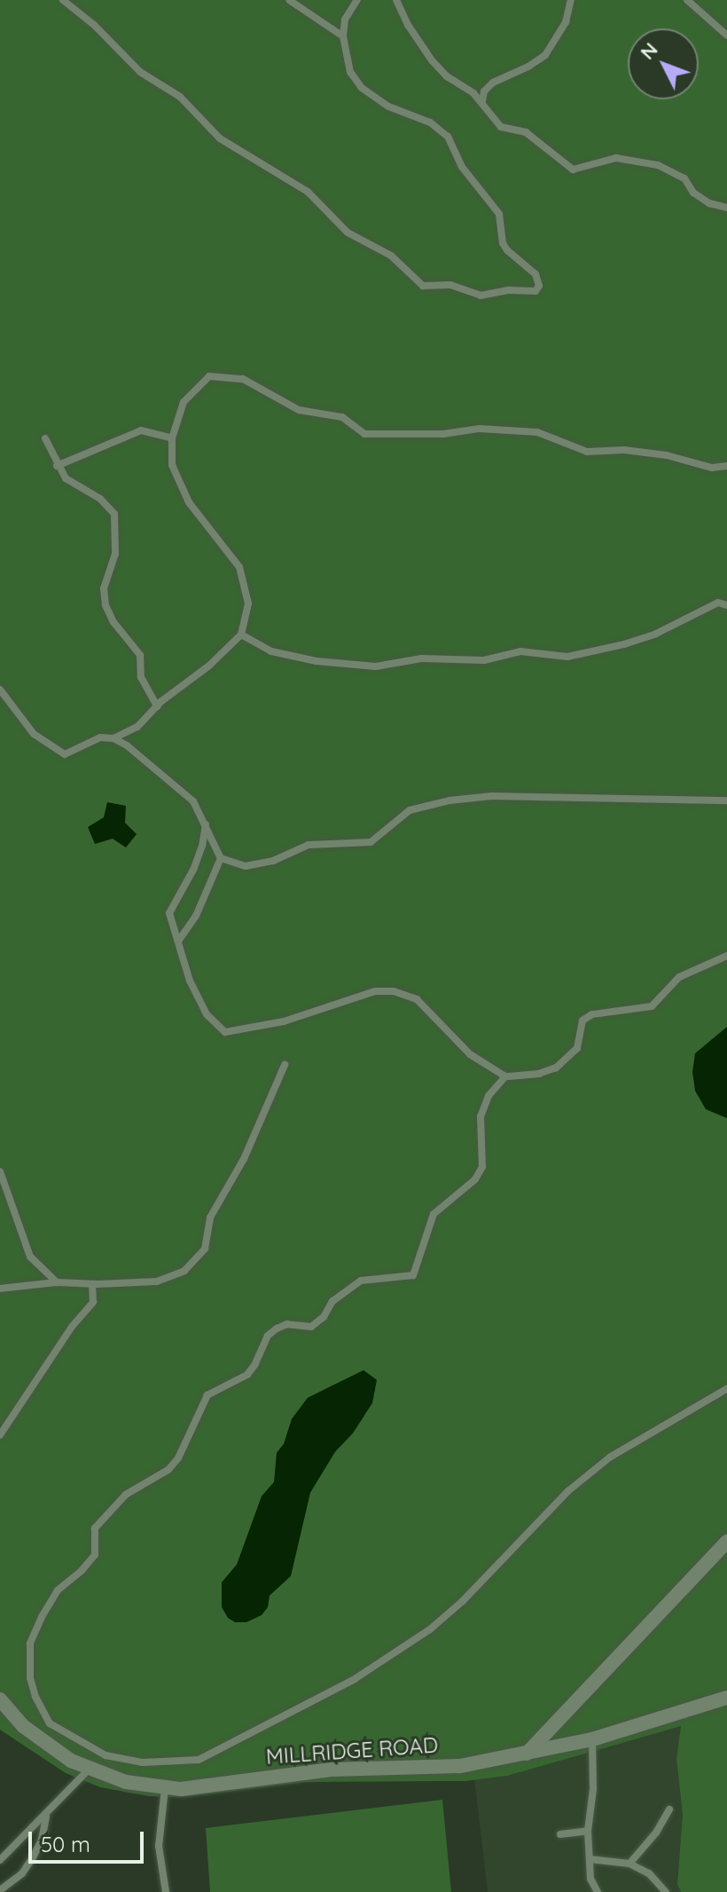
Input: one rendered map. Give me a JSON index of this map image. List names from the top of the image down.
{
  "streets": {
    "street": ["MILLRIDGE ROAD"]
  },
  "scale_bar": "50 m",
  "north": "top left"
}
